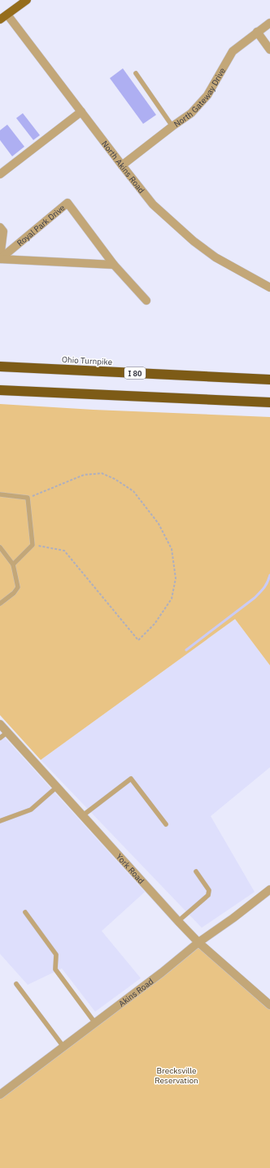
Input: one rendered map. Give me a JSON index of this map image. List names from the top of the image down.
{
  "streets": {
    "highway": ["Ohio Turnpike", "I 80"],
    "street": [
      "North Gateway Drive",
      "North Akins Road",
      "Royal Park Drive",
      "York Road",
      "Akins Road"
    ]
  },
  "crossings": [
    ["North Gateway Drive", "North Akins Road"],
    ["York Road", "Akins Road"]
  ],
  "parks": ["Brecksville Reservation"]
}
